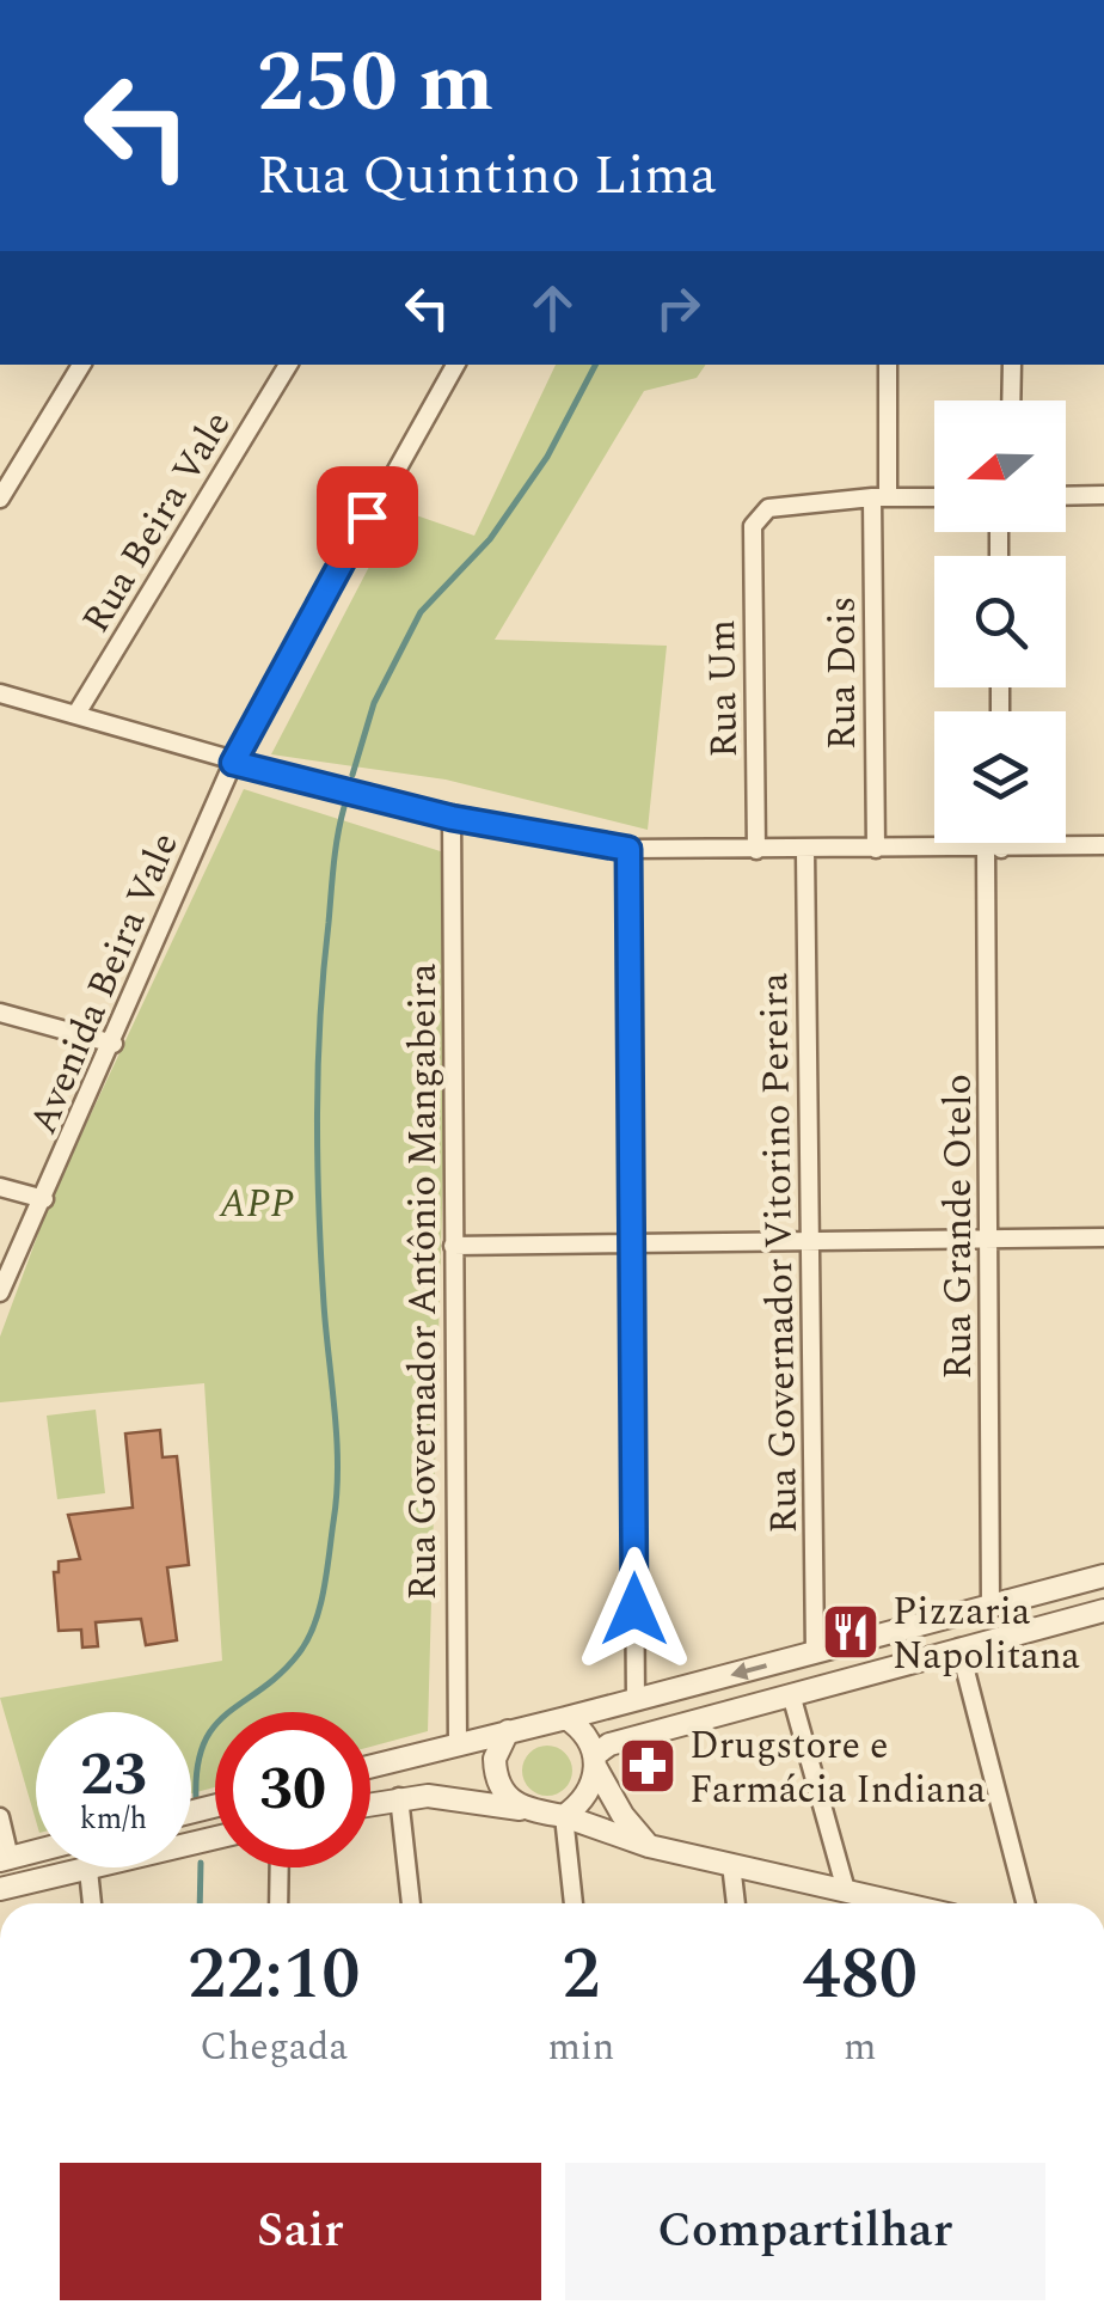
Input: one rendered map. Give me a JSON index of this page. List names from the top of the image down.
{
  "streets": {
    "street": [
      "Rua Beira Vale",
      "Rua Dois",
      "Rua Um",
      "Avenida Beira Vale",
      "Rua Grande Otelo",
      "Rua Governador Vitorino Pereira",
      "Rua Governador Antônio Mangabeira"
    ]
  },
  "crossings": [
    ["Rua Dois", "Rua Um"]
  ],
  "parks": ["APP"],
  "places": {
    "restaurant": ["Pizzaria Napolitana"],
    "pharmacy": ["Drugstore e Farmácia Indiana"]
  },
  "north": "left",
  "page": {
    "turn": ["250 m", "Rua Quintino Lima"],
    "speed": "23 km/h",
    "limit": "30",
    "eta": [
      "22:10",
      "Chegada",
      "2",
      "min",
      "480",
      "m"
    ],
    "buttons": ["Sair", "Compartilhar"]
  }
}
